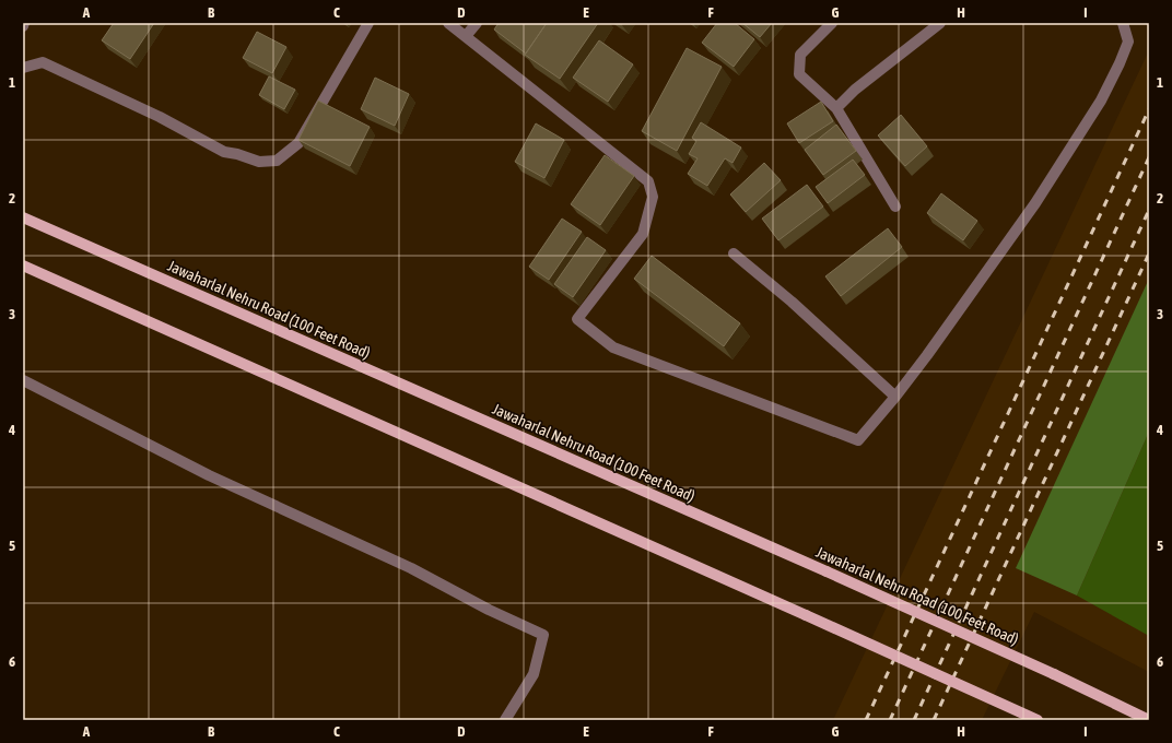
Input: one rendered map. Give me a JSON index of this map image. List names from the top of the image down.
{
  "streets": {
    "main road": ["Jawaharlal Nehru Road (100 Feet Road)"]
  },
  "grid": {
    "columns": [
      "A",
      "B",
      "C",
      "D",
      "E",
      "F",
      "G",
      "H",
      "I"
    ],
    "rows": [
      "1",
      "2",
      "3",
      "4",
      "5",
      "6"
    ]
  }
}
